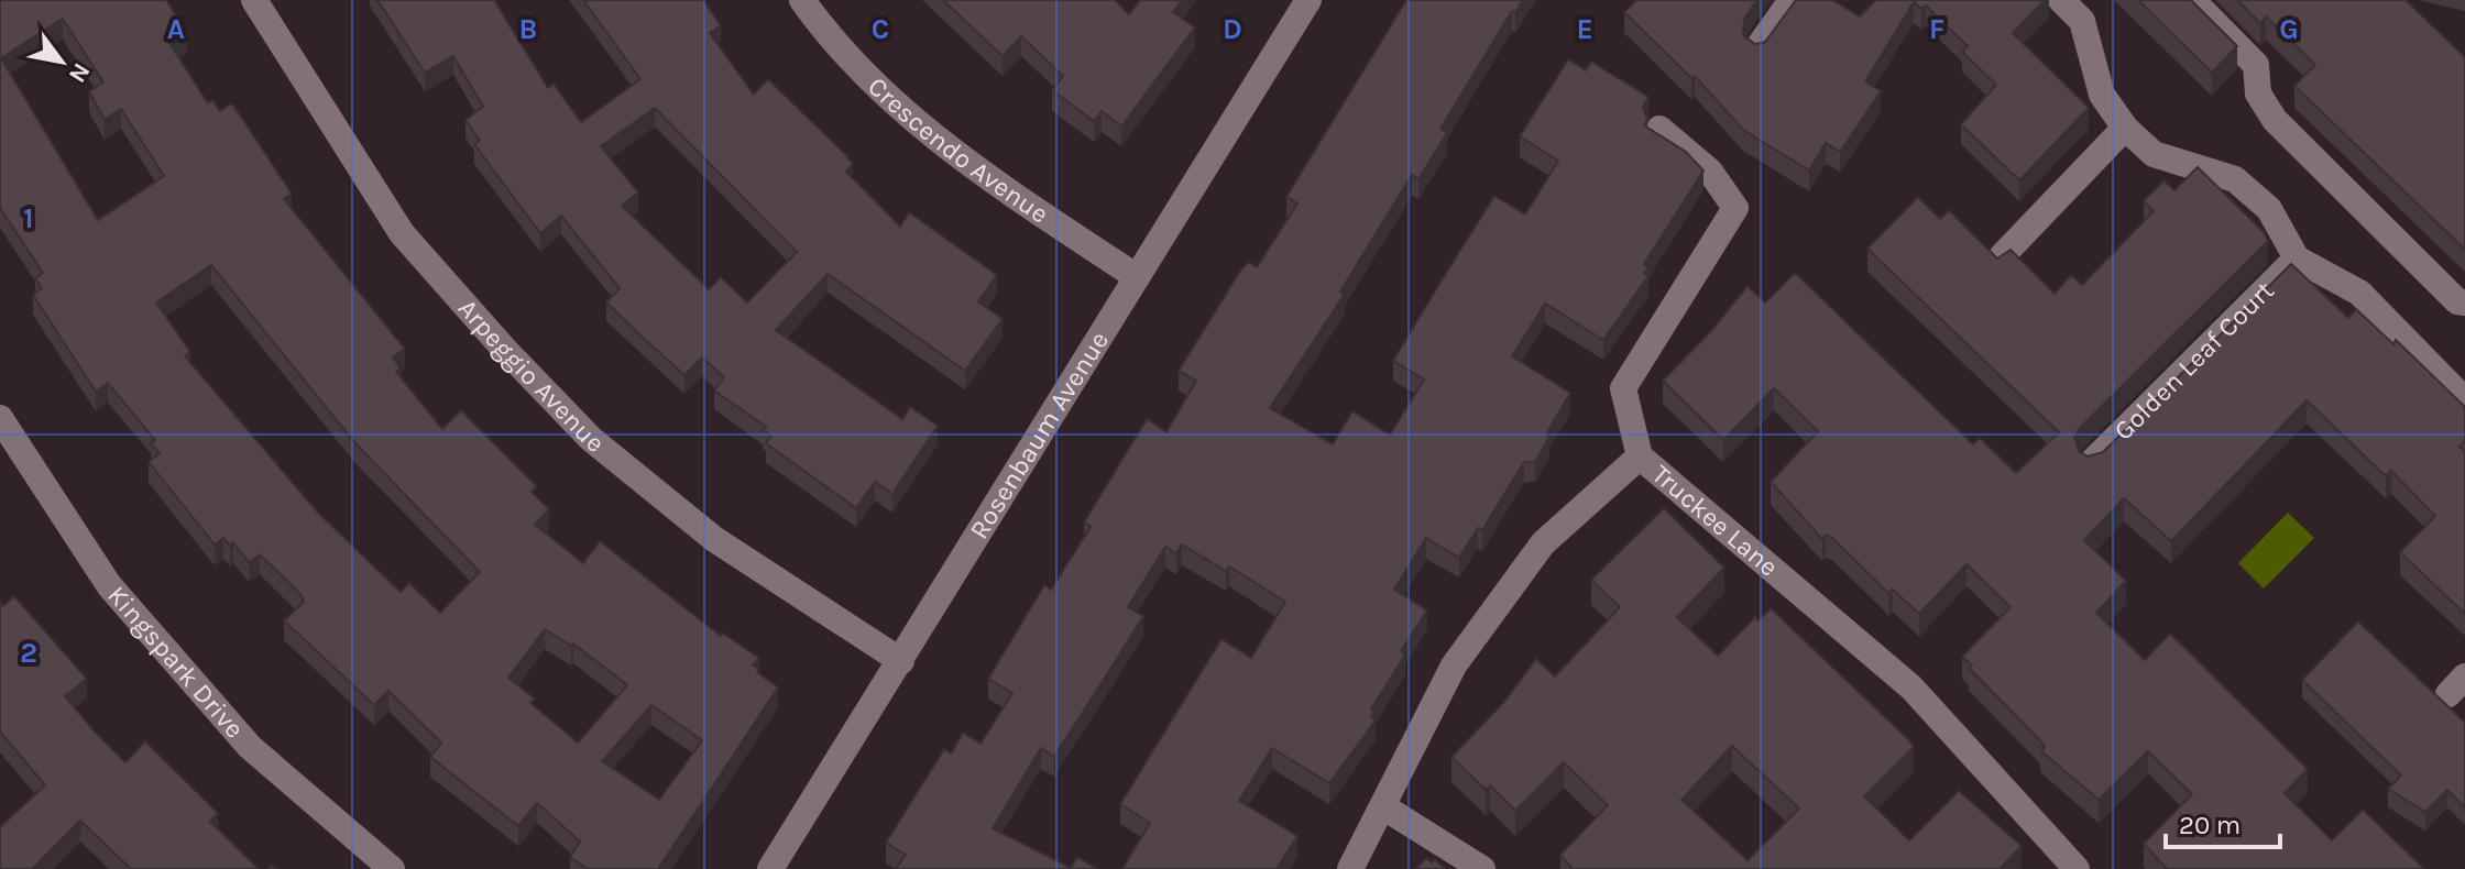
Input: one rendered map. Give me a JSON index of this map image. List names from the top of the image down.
{
  "streets": {
    "street": [
      "Crescendo Avenue",
      "Golden Leaf Court",
      "Arpeggio Avenue",
      "Rosenbaum Avenue",
      "Truckee Lane",
      "Kingspark Drive"
    ]
  },
  "crossings": [
    ["Crescendo Avenue", "Rosenbaum Avenue"],
    ["Arpeggio Avenue", "Rosenbaum Avenue"]
  ],
  "scale_bar": "20 m",
  "north": "bottom right",
  "grid": {
    "columns": [
      "A",
      "B",
      "C",
      "D",
      "E",
      "F",
      "G"
    ],
    "rows": ["1", "2"]
  }
}
